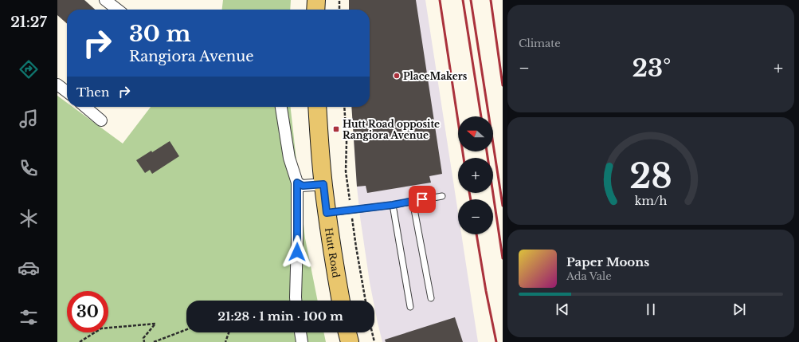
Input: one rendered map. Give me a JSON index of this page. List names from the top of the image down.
{
  "streets": {
    "main road": ["Hutt Road"]
  },
  "places": {
    "other": ["PlaceMakers"],
    "transit": ["Hutt Road opposite Rangiora Avenue"]
  },
  "north": "left",
  "page": {
    "tabs": "21:27",
    "tile": "Climate",
    "turn": ["30 m", "Rangiora Avenue"],
    "heat": ["−", "23°", "+"],
    "then": "Then",
    "map_buttons": ["+", "−"],
    "song": ["Paper Moons", "Ada Vale"],
    "limit": "30",
    "trip": "21:28 · 1 min · 100 m",
    "gauge": ["28", "km/h"]
  }
}
